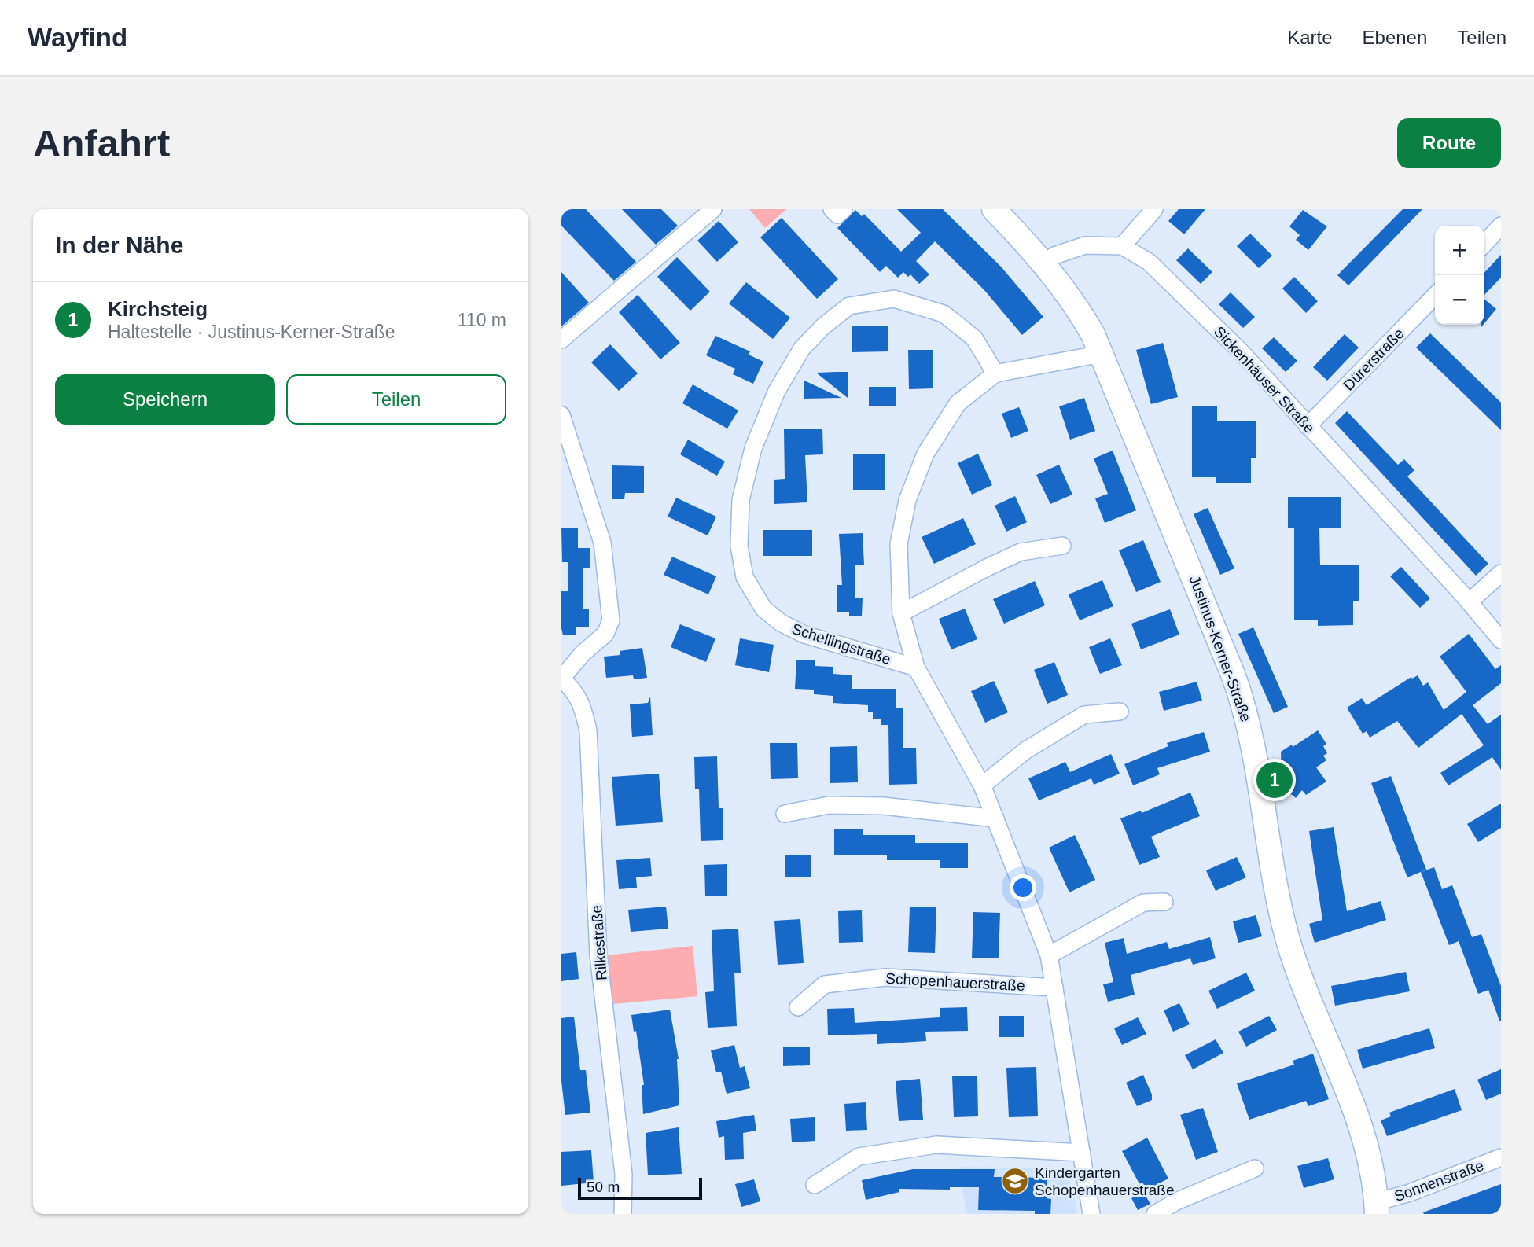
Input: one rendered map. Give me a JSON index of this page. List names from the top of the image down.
{
  "streets": {
    "street": [
      "Dürerstraße",
      "Sickenhäuser Straße",
      "Schellingstraße",
      "Justinus-Kerner-Straße",
      "Rilkestraße",
      "Schopenhauerstraße",
      "Sonnenstraße"
    ]
  },
  "crossings": [
    ["Dürerstraße", "Sickenhäuser Straße"],
    ["Sickenhäuser Straße", "Justinus-Kerner-Straße"],
    ["Justinus-Kerner-Straße", "Sonnenstraße"]
  ],
  "places": {
    "school or university": ["Kindergarten Schopenhauerstraße"]
  },
  "scale_bar": "50 m",
  "page": {
    "header": "Wayfind",
    "nav": ["Karte", "Ebenen", "Teilen"],
    "buttons": [
      "Route",
      ["Speichern", "Teilen"]
    ],
    "title": "Anfahrt",
    "heading": "In der Nähe",
    "map_buttons": ["+", "−"],
    "list": [
      {
        "mark": "1",
        "name": "Kirchsteig",
        "note": "Haltestelle · Justinus-Kerner-Straße",
        "value": "110 m"
      }
    ],
    "pins": "1",
    "scale": "50 m"
  }
}
